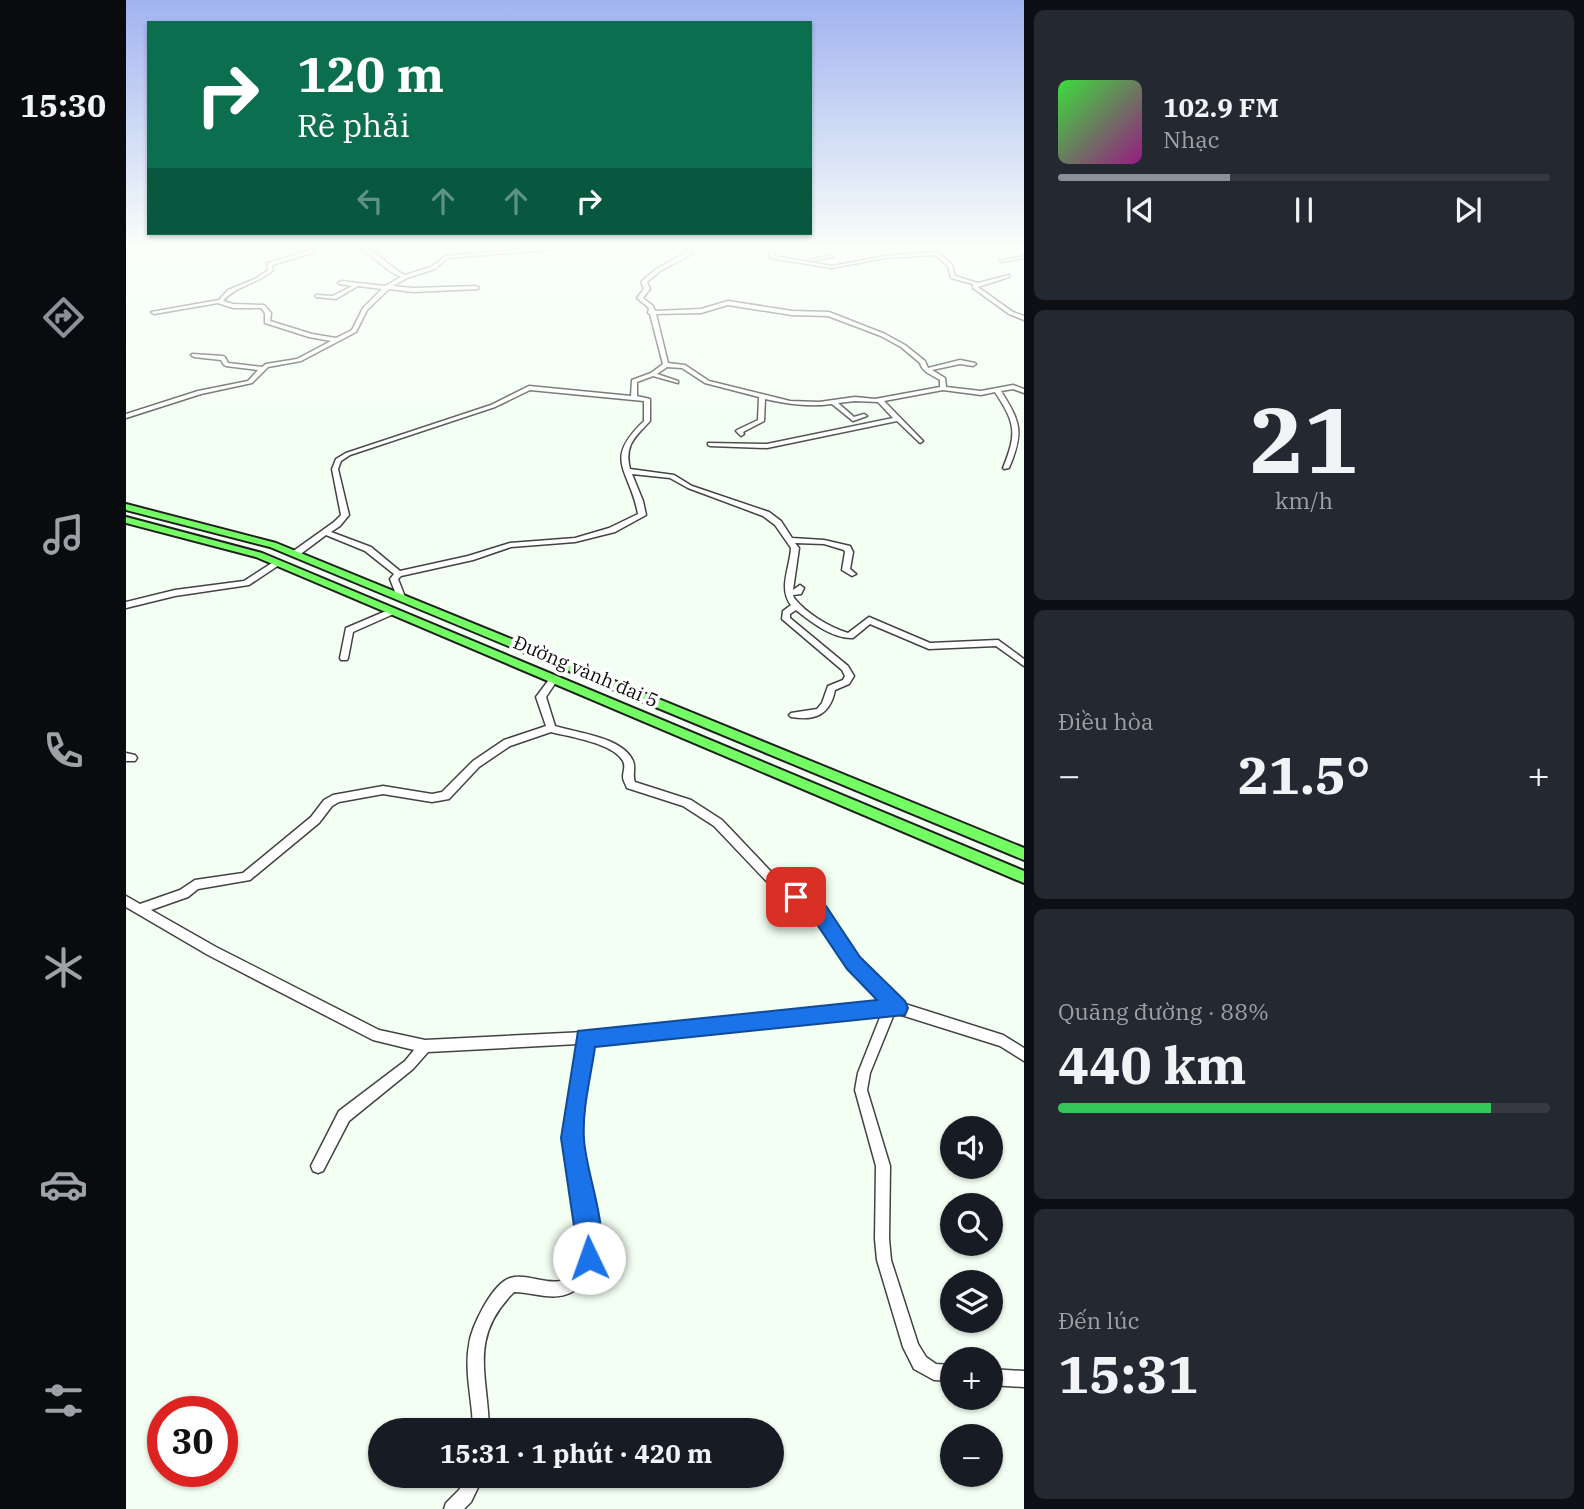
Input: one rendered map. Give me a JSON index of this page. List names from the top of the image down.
{
  "streets": {
    "main road": ["Đường vành đai 5"]
  },
  "page": {
    "tabs": "15:30",
    "turn": ["120 m", "Rẽ phải"],
    "song": ["102.9 FM", "Nhạc"],
    "tile": [
      ["21", "km/h"],
      "Điều hòa",
      ["Quãng đường · 88%", "440 km"],
      ["Đến lúc", "15:31"]
    ],
    "heat": ["−", "21.5°", "+"],
    "map_buttons": ["+", "−"],
    "limit": "30",
    "trip": "15:31 · 1 phút · 420 m"
  }
}
